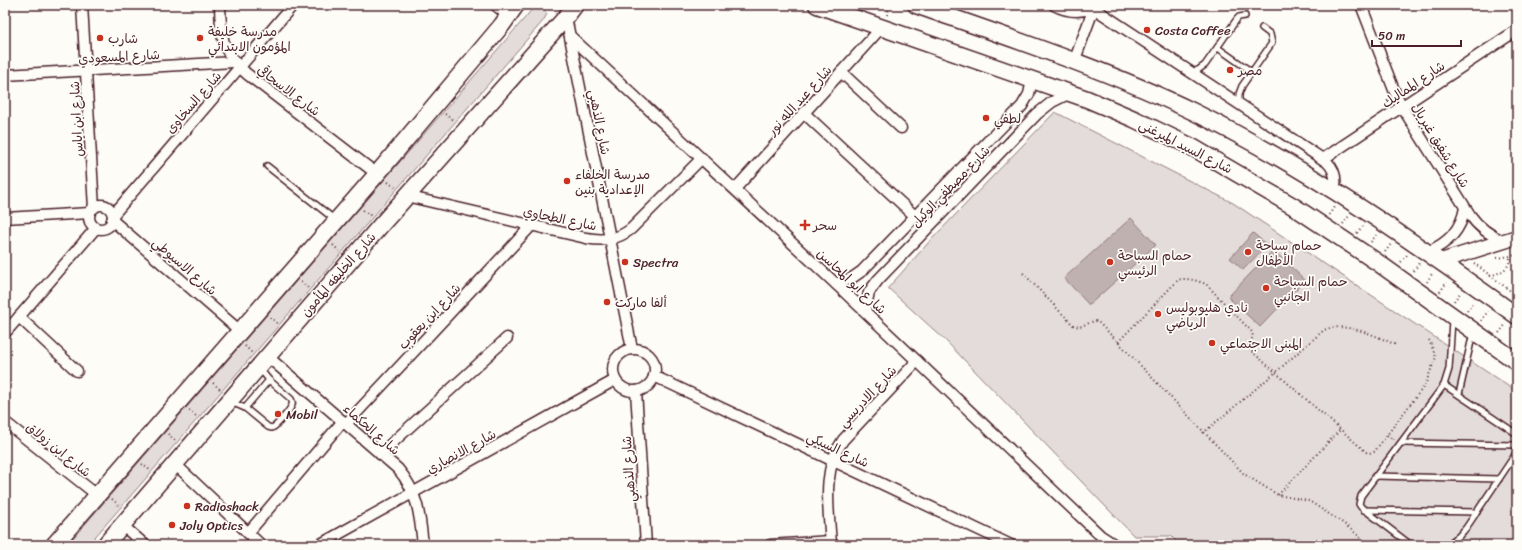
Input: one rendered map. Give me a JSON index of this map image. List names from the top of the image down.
{
  "streets": {
    "main road": ["شارع السيد الميرغنى", "شارع الخليفه المأمون"],
    "street": [
      "شارع المسعودي",
      "شارع المماليك",
      "شارع الاسحاقي",
      "شارع عبد الله نور",
      "شارع السخاوى",
      "شارع ابن اياس",
      "شارع الذهبي",
      "شارع شفيق غبريال",
      "شارع مصطفي الوكيل",
      "شارع الطحاوي",
      "شارع الاسيوطي",
      "شارع ابو المحاسن",
      "شارع ابن يعقوب",
      "شارع الادريسي",
      "شارع الحكماء",
      "شارع ابن زولاق",
      "شارع السبكي",
      "شارع الانصاري"
    ]
  },
  "crossings": [
    ["شارع المسعودي", "شارع الاسحاقي"],
    ["شارع المسعودي", "شارع السخاوى"],
    ["شارع المسعودي", "شارع ابن اياس"],
    ["شارع المماليك", "شارع شفيق غبريال"],
    ["شارع الاسحاقي", "شارع السخاوى"],
    ["شارع عبد الله نور", "شارع السيد الميرغنى"],
    ["شارع عبد الله نور", "شارع ابو المحاسن"],
    ["شارع السخاوى", "شارع ابن اياس"],
    ["شارع السخاوى", "شارع الاسيوطي"],
    ["شارع ابن اياس", "شارع الاسيوطي"],
    ["شارع الذهبي", "شارع الطحاوي"],
    ["شارع الذهبي", "شارع الخليفه المأمون"],
    ["شارع الذهبي", "شارع ابو المحاسن"],
    ["شارع الذهبي", "شارع السبكي"],
    ["شارع الذهبي", "شارع الانصاري"],
    ["شارع السيد الميرغنى", "شارع مصطفي الوكيل"],
    ["شارع مصطفي الوكيل", "شارع ابو المحاسن"],
    ["شارع الطحاوي", "شارع الخليفه المأمون"],
    ["شارع الطحاوي", "شارع ابو المحاسن"],
    ["شارع الطحاوي", "شارع ابن يعقوب"],
    ["شارع الخليفه المأمون", "شارع الحكماء"],
    ["شارع ابو المحاسن", "شارع الادريسي"],
    ["شارع ابن يعقوب", "شارع الحكماء"],
    ["شارع الادريسي", "شارع السبكي"],
    ["شارع الحكماء", "شارع الانصاري"],
    ["شارع السبكي", "شارع الانصاري"]
  ],
  "places": {
    "other": [
      "Costa Coffee",
      "شارب",
      "مدرسة خليفة المؤمون الابتدائي",
      "مصر",
      "لطفي",
      "مدرسة الخلفاء الإعدادية بنين",
      "حمام سباحة الأطفال",
      "Spectra",
      "حمام السباحة الرئيسي",
      "حمام السباحة الجانبي",
      "ألفا ماركت",
      "نادي هليوبوليس الرياضي",
      "المبنى الاجتماعي",
      "Mobil",
      "Radioshack",
      "Joly Optics"
    ],
    "health": ["سحر"]
  },
  "scale_bar": "50 m"
}
